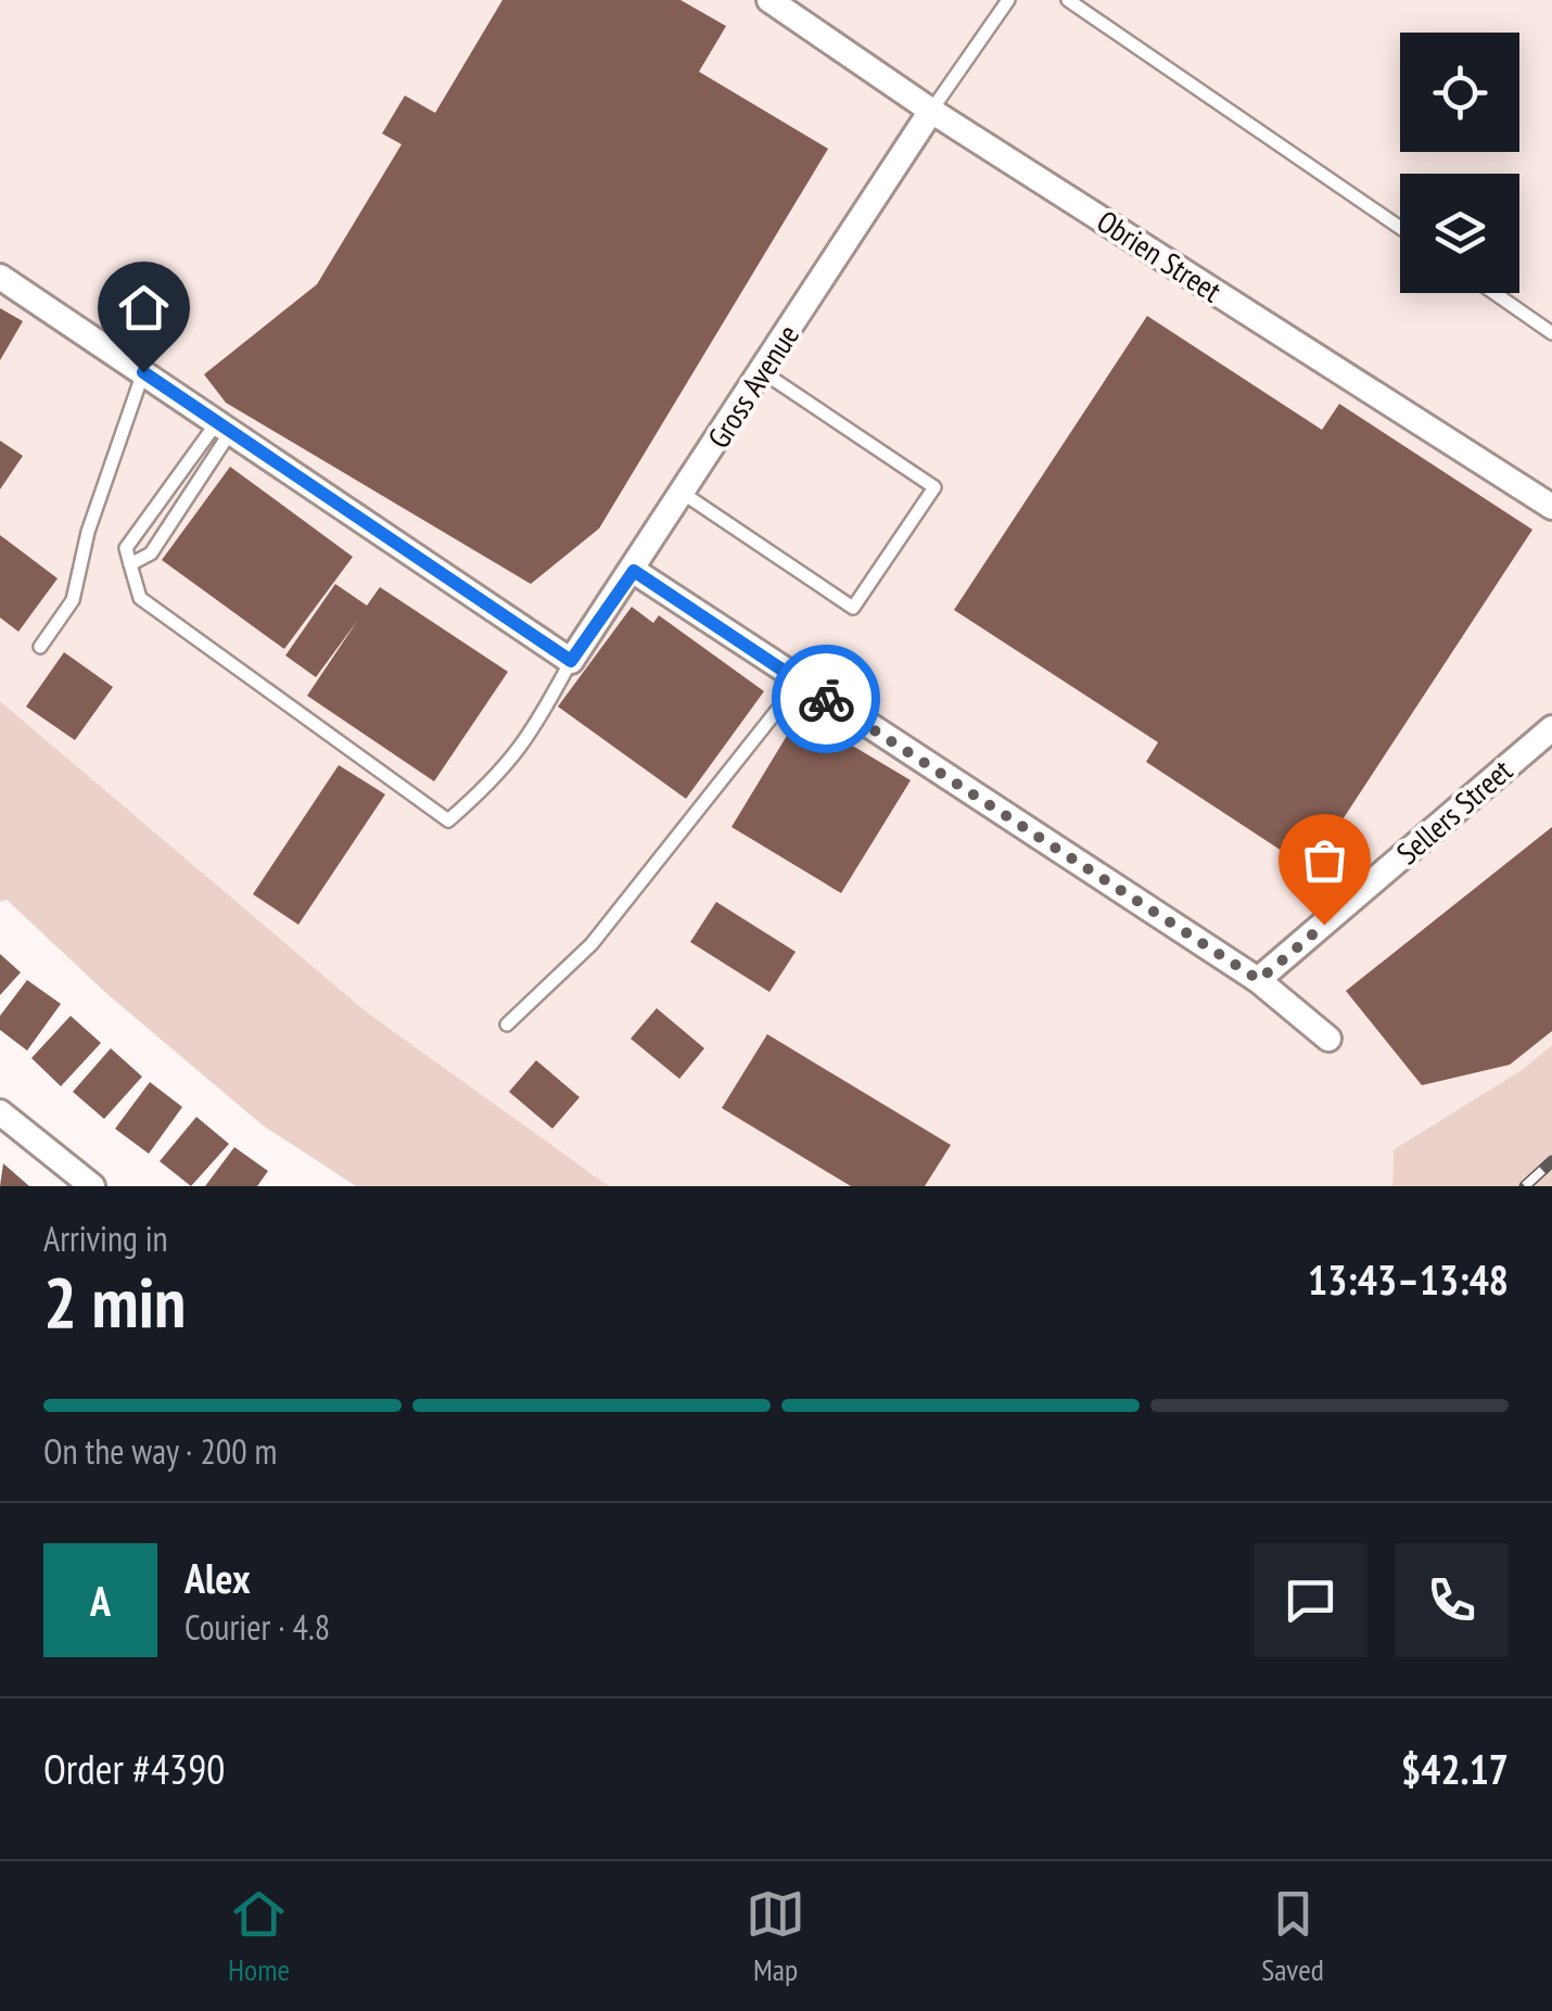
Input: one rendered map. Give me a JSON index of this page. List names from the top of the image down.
{
  "streets": {
    "street": ["Obrien Street", "Gross Avenue", "Sellers Street"]
  },
  "crossings": [
    ["Obrien Street", "Gross Avenue"]
  ],
  "page": {
    "heading": ["2 min", "Arriving in", "13:43–13:48"],
    "panel": [
      "Alex",
      "Courier · 4.8",
      "Order #4390",
      "$42.17"
    ],
    "bar": "On the way · 200 m",
    "round": "A",
    "tabs": ["Home", "Map", "Saved"]
  }
}
